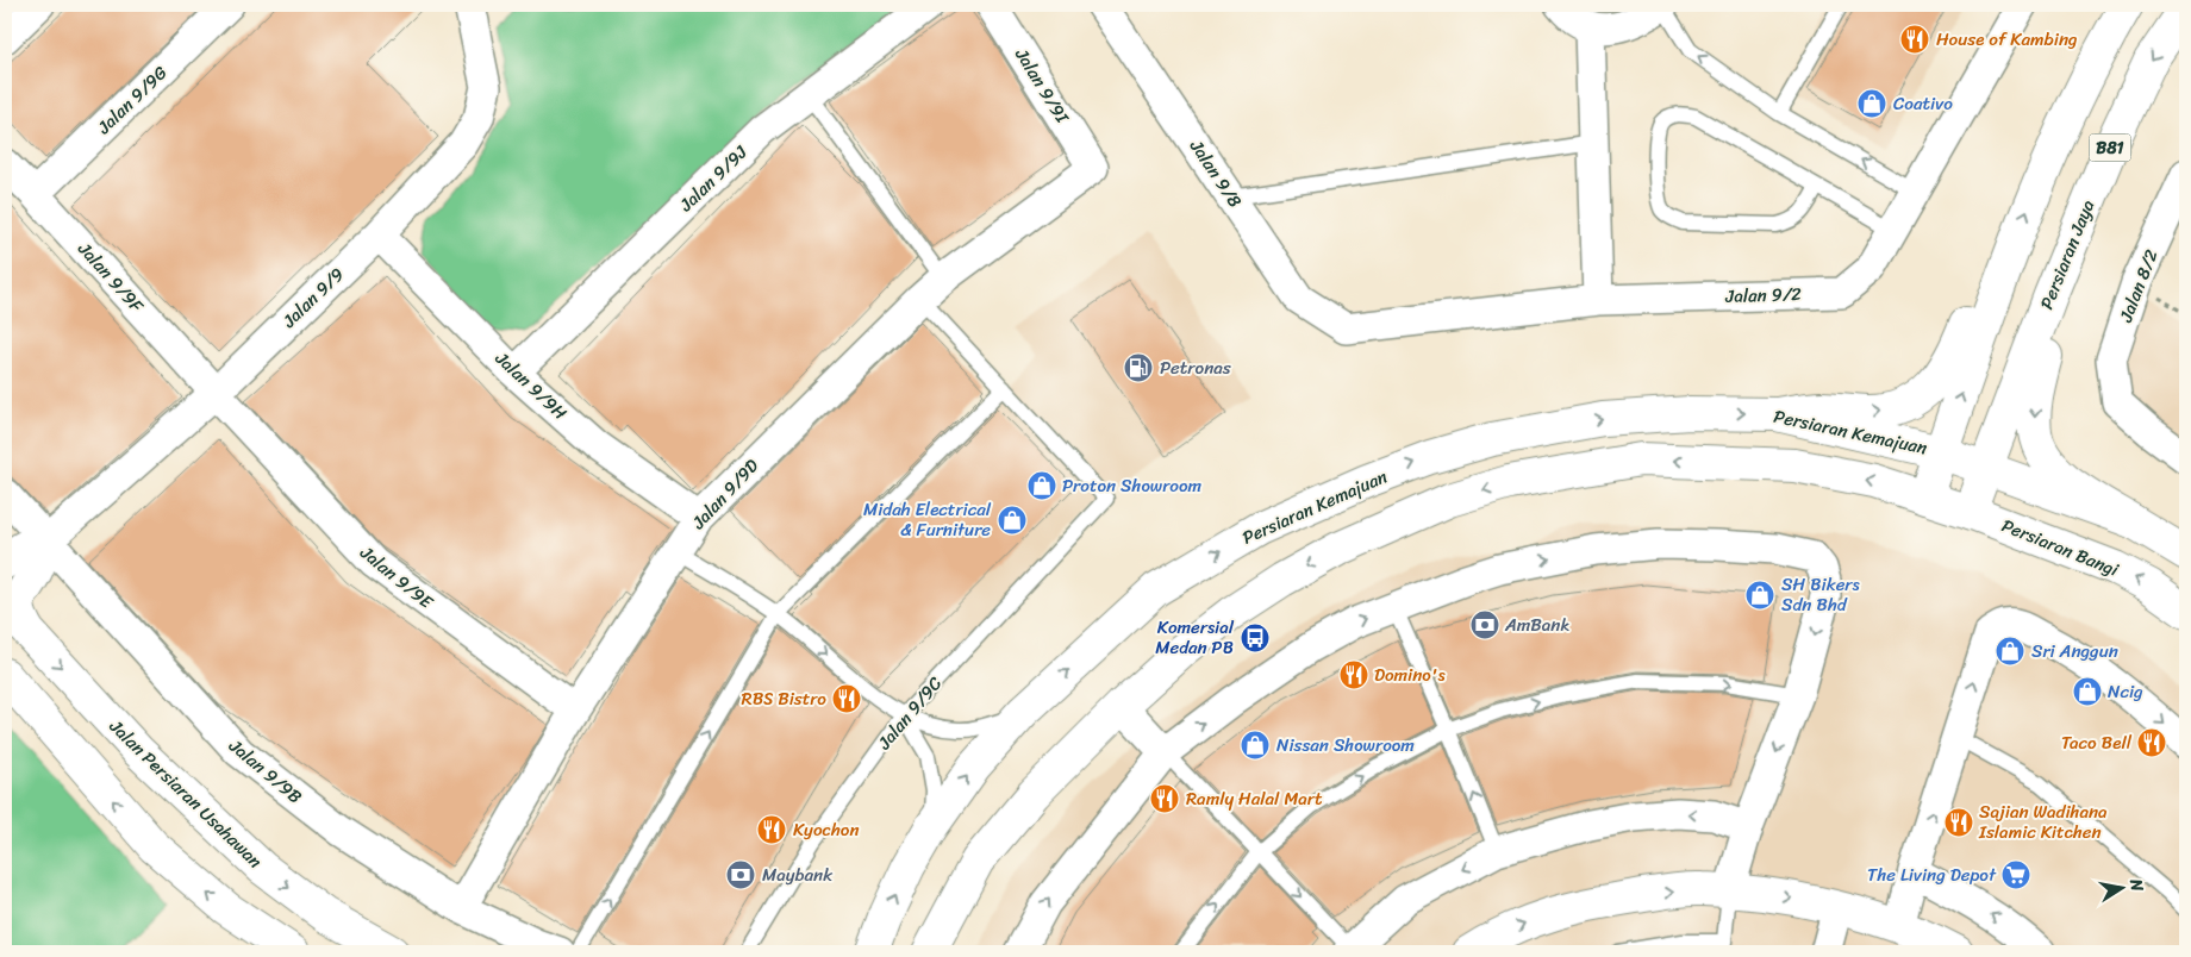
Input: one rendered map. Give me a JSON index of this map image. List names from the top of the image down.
{
  "streets": {
    "main road": [
      "B81",
      "Persiaran Jaya",
      "Persiaran Kemajuan",
      "Persiaran Bangi",
      "Jalan Persiaran Usahawan"
    ],
    "street": [
      "Jalan 9/9I",
      "Jalan 9/9G",
      "Jalan 9/8",
      "Jalan 9/9J",
      "Jalan 9/9F",
      "Jalan 8/2",
      "Jalan 9/2",
      "Jalan 9/9",
      "Jalan 9/9H",
      "Jalan 9/9D",
      "Jalan 9/9E",
      "Jalan 9/9B"
    ],
    "lane": ["Jalan 9/9C"]
  },
  "crossings": [
    ["Jalan 9/9I", "Jalan 9/9D"],
    ["Jalan 9/9G", "Jalan 9/9F"],
    ["Jalan 9/8", "Jalan 9/2"],
    ["Jalan 9/9J", "Jalan 9/9H"],
    ["Persiaran Jaya", "Persiaran Bangi"],
    ["Jalan 9/9F", "Jalan 9/9"],
    ["Jalan 9/9F", "Jalan 9/9E"],
    ["Jalan 9/9", "Jalan 9/9H"],
    ["Jalan 9/9", "Jalan 9/9E"],
    ["Jalan 9/9", "Jalan 9/9B"],
    ["Jalan 9/9H", "Jalan 9/9D"],
    ["Jalan 9/9D", "Jalan 9/9E"],
    ["Jalan 9/9D", "Jalan 9/9B"]
  ],
  "places": {
    "restaurant": [
      "House of Kambing",
      "Domino's",
      "RBS Bistro",
      "Taco Bell",
      "Ramly Halal Mart",
      "Sajian Wadihana Islamic Kitchen",
      "Kyochon"
    ],
    "shop": [
      "Coativo",
      "Proton Showroom",
      "Midah Electrical & Furniture",
      "SH Bikers Sdn Bhd",
      "Sri Anggun",
      "Ncig",
      "Nissan Showroom"
    ],
    "fuel station": ["Petronas"],
    "bank": ["AmBank", "Maybank"],
    "bus stop": ["Komersial Medan PB"],
    "supermarket": ["The Living Depot"]
  },
  "north": "right"
}
